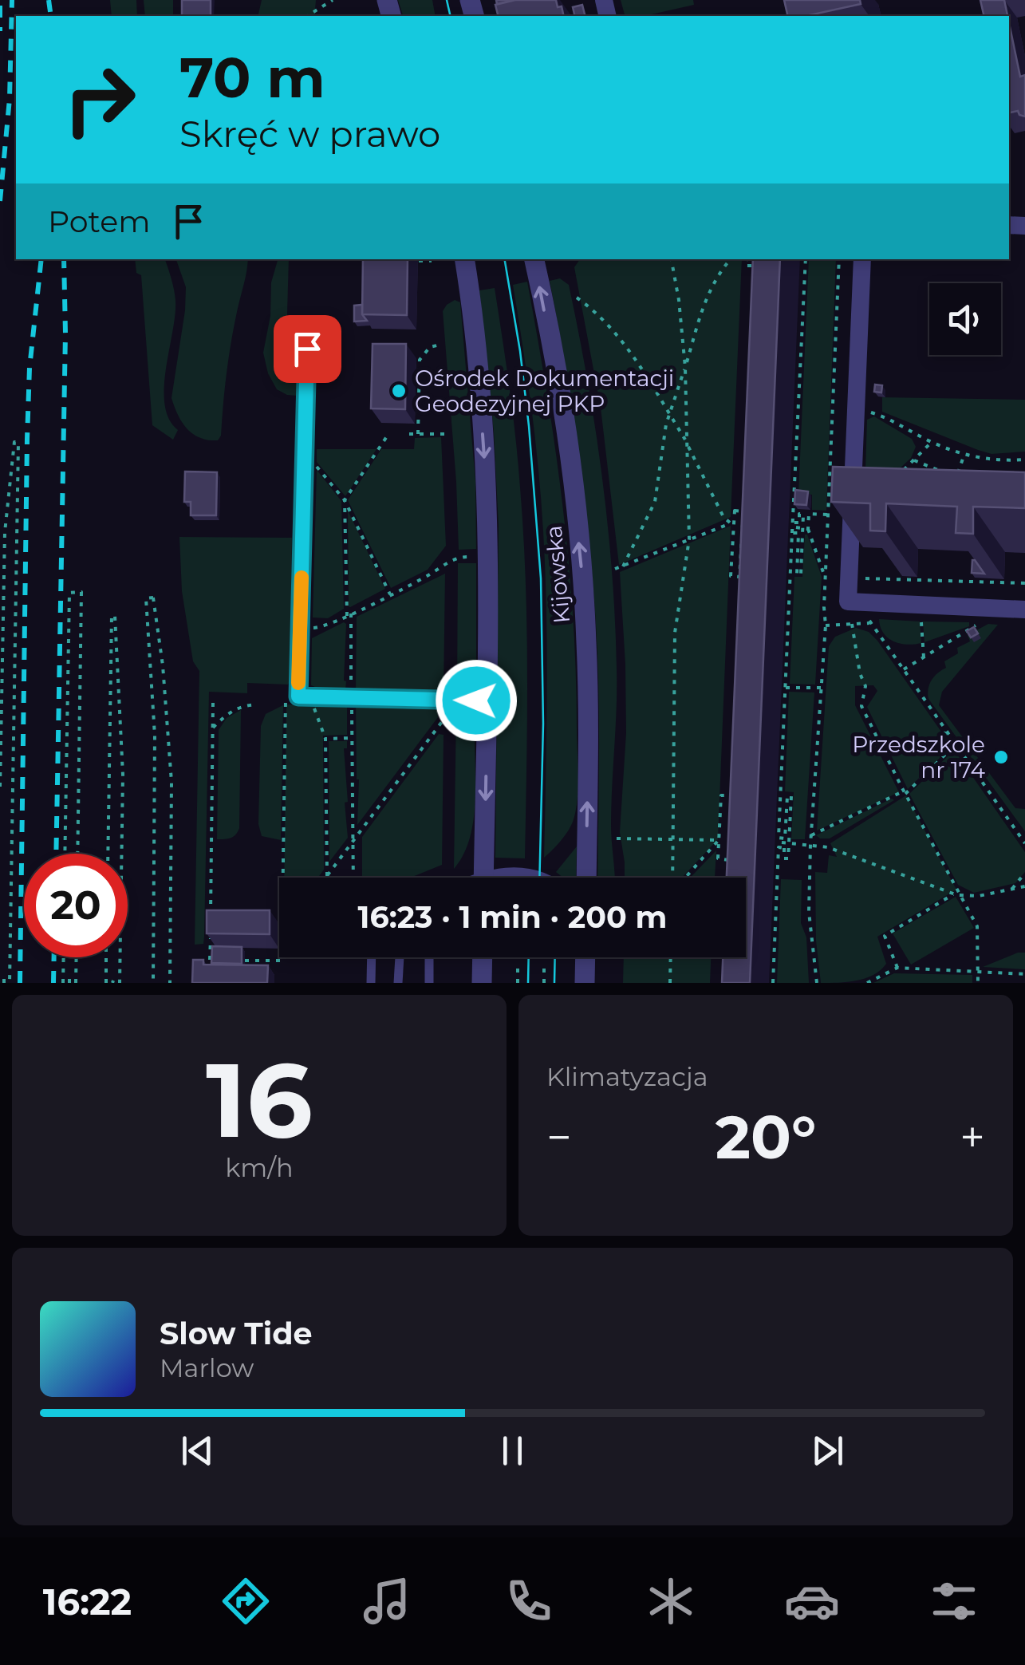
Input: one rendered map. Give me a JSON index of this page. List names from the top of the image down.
{
  "streets": {
    "street": ["Kijowska"]
  },
  "places": ["Ośrodek Dokumentacji Geodezyjnej PKP", "Przedszkole nr 174"],
  "page": {
    "turn": ["70 m", "Skręć w prawo"],
    "then": "Potem",
    "limit": "20",
    "trip": "16:23 · 1 min · 200 m",
    "tile": [
      ["16", "km/h"],
      "Klimatyzacja"
    ],
    "heat": ["−", "20°", "+"],
    "song": ["Slow Tide", "Marlow"],
    "tabs": "16:22"
  }
}
